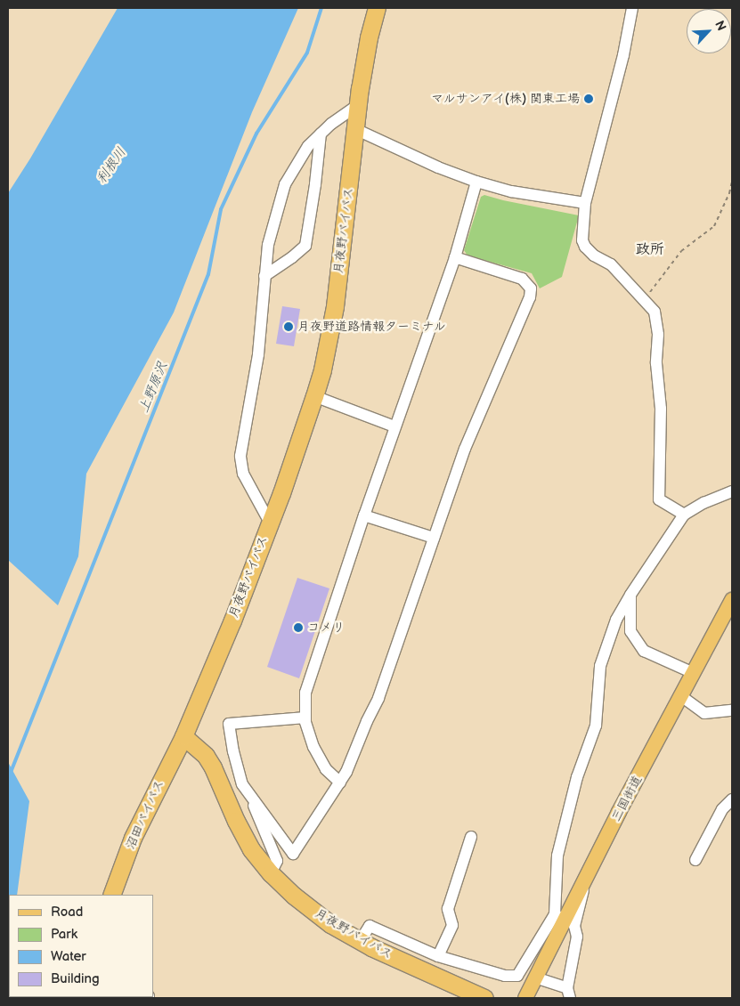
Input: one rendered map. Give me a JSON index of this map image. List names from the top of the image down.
{
  "streets": {
    "highway": ["月夜野バイパス", "沼田バイパス"],
    "main road": ["三国街道"]
  },
  "crossings": [
    ["月夜野バイパス", "沼田バイパス"]
  ],
  "districts": ["政所"],
  "water": ["利根川", "上野原沢"],
  "places": ["マルサンアイ(株) 関東工場", "月夜野道路情報ターミナル", "コメリ"],
  "legend": [
    "Road",
    "Park",
    "Water",
    "Building"
  ],
  "north": "top right"
}
